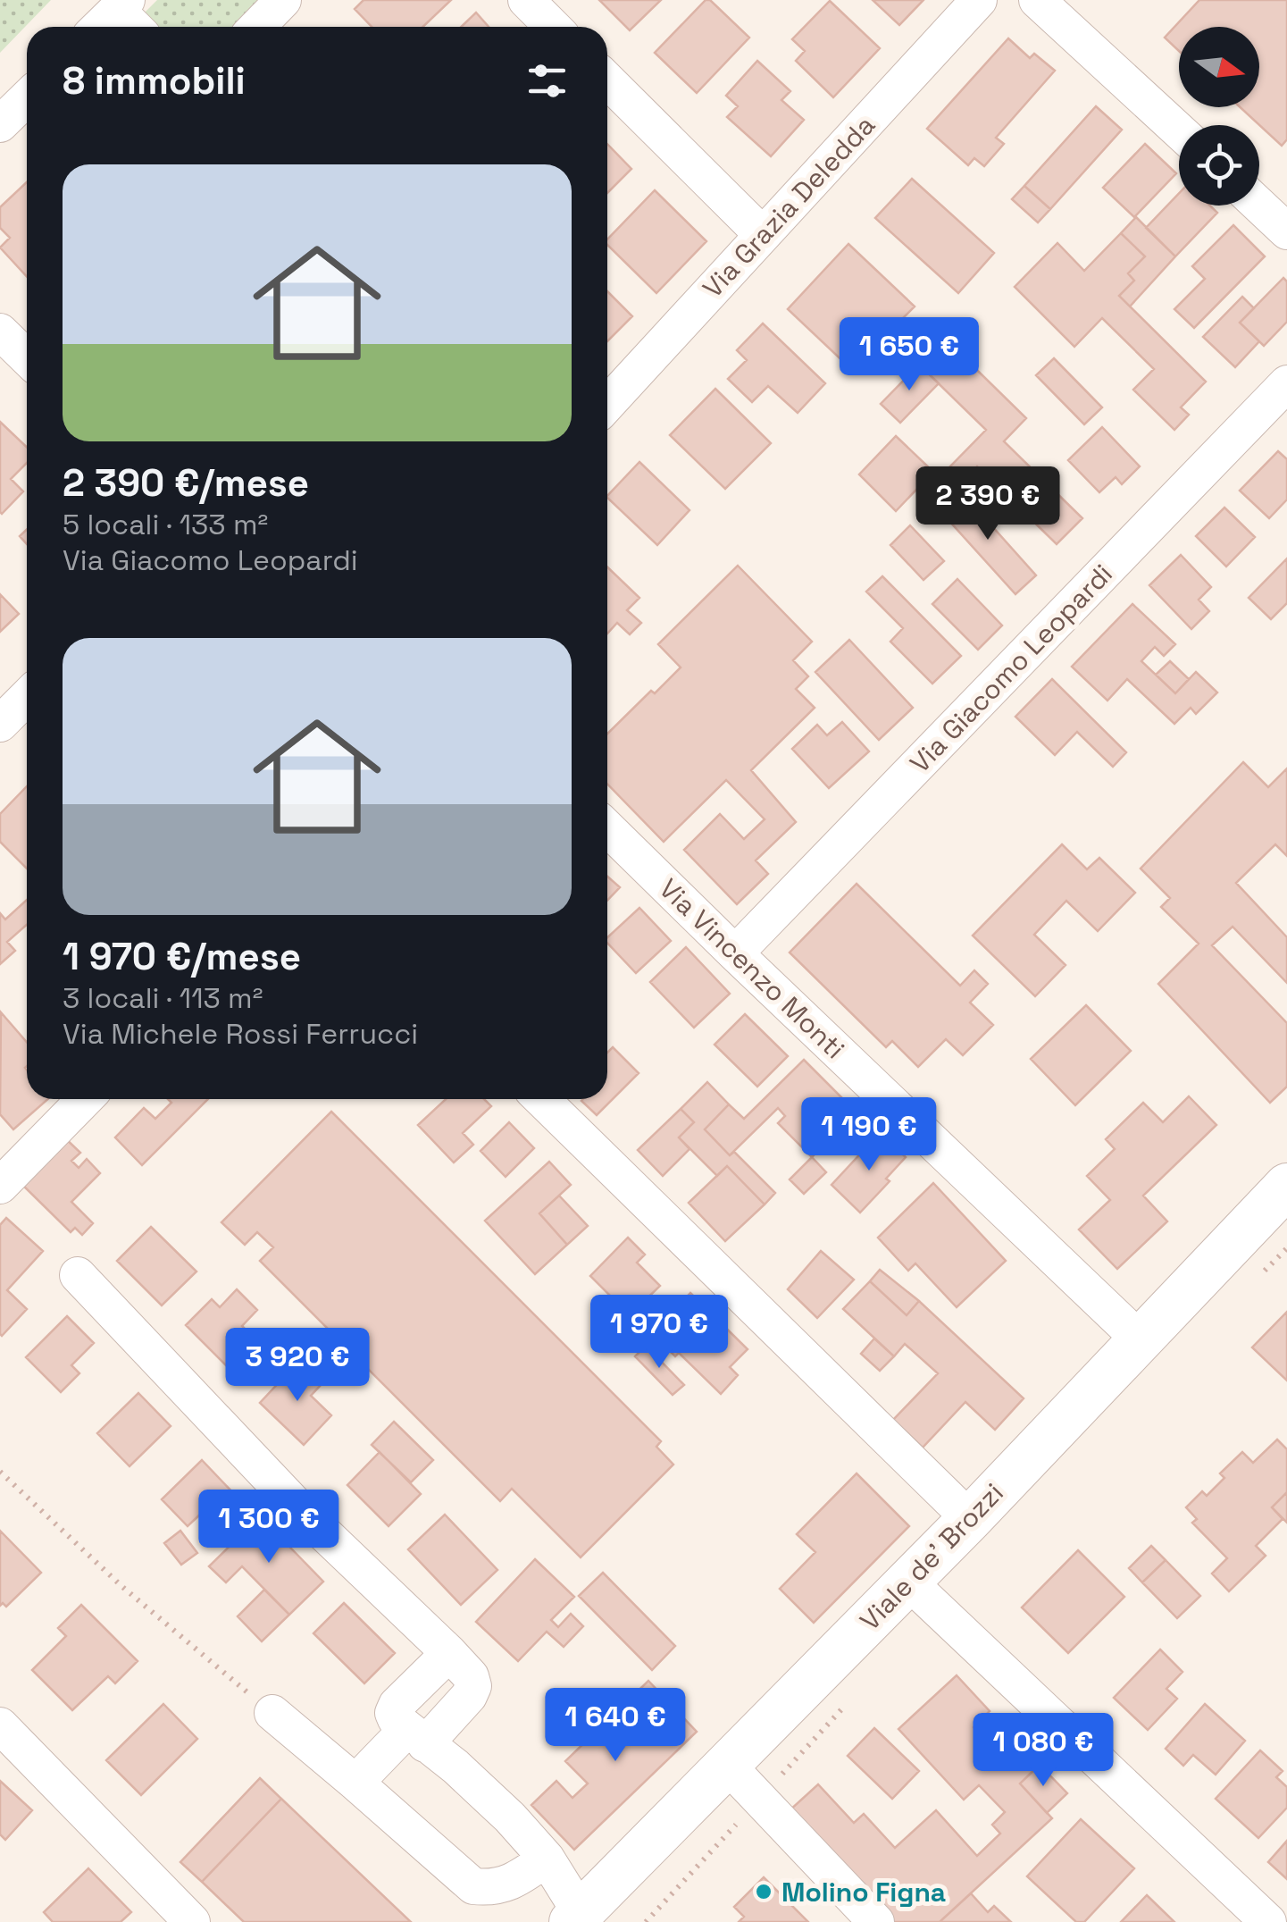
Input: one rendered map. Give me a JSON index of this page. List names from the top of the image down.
{
  "streets": {
    "street": [
      "Via Grazia Deledda",
      "Via Giacomo Leopardi",
      "Via Vincenzo Monti",
      "Viale de' Brozzi"
    ]
  },
  "crossings": [
    ["Via Giacomo Leopardi", "Via Vincenzo Monti"],
    ["Via Vincenzo Monti", "Viale de' Brozzi"]
  ],
  "places": ["Molino Figna"],
  "north": "right",
  "page": {
    "heading": "8 immobili",
    "list": [
      {
        "name": "2 390 €/mese",
        "note": "5 locali · 133 m² · Via Giacomo Leopardi"
      },
      {
        "name": "1 970 €/mese",
        "note": "3 locali · 113 m² · Via Michele Rossi Ferrucci"
      }
    ],
    "price": [
      "1 650 €",
      "2 390 €",
      "1 190 €",
      "1 970 €",
      "3 920 €",
      "1 300 €",
      "1 640 €",
      "1 080 €"
    ]
  }
}
